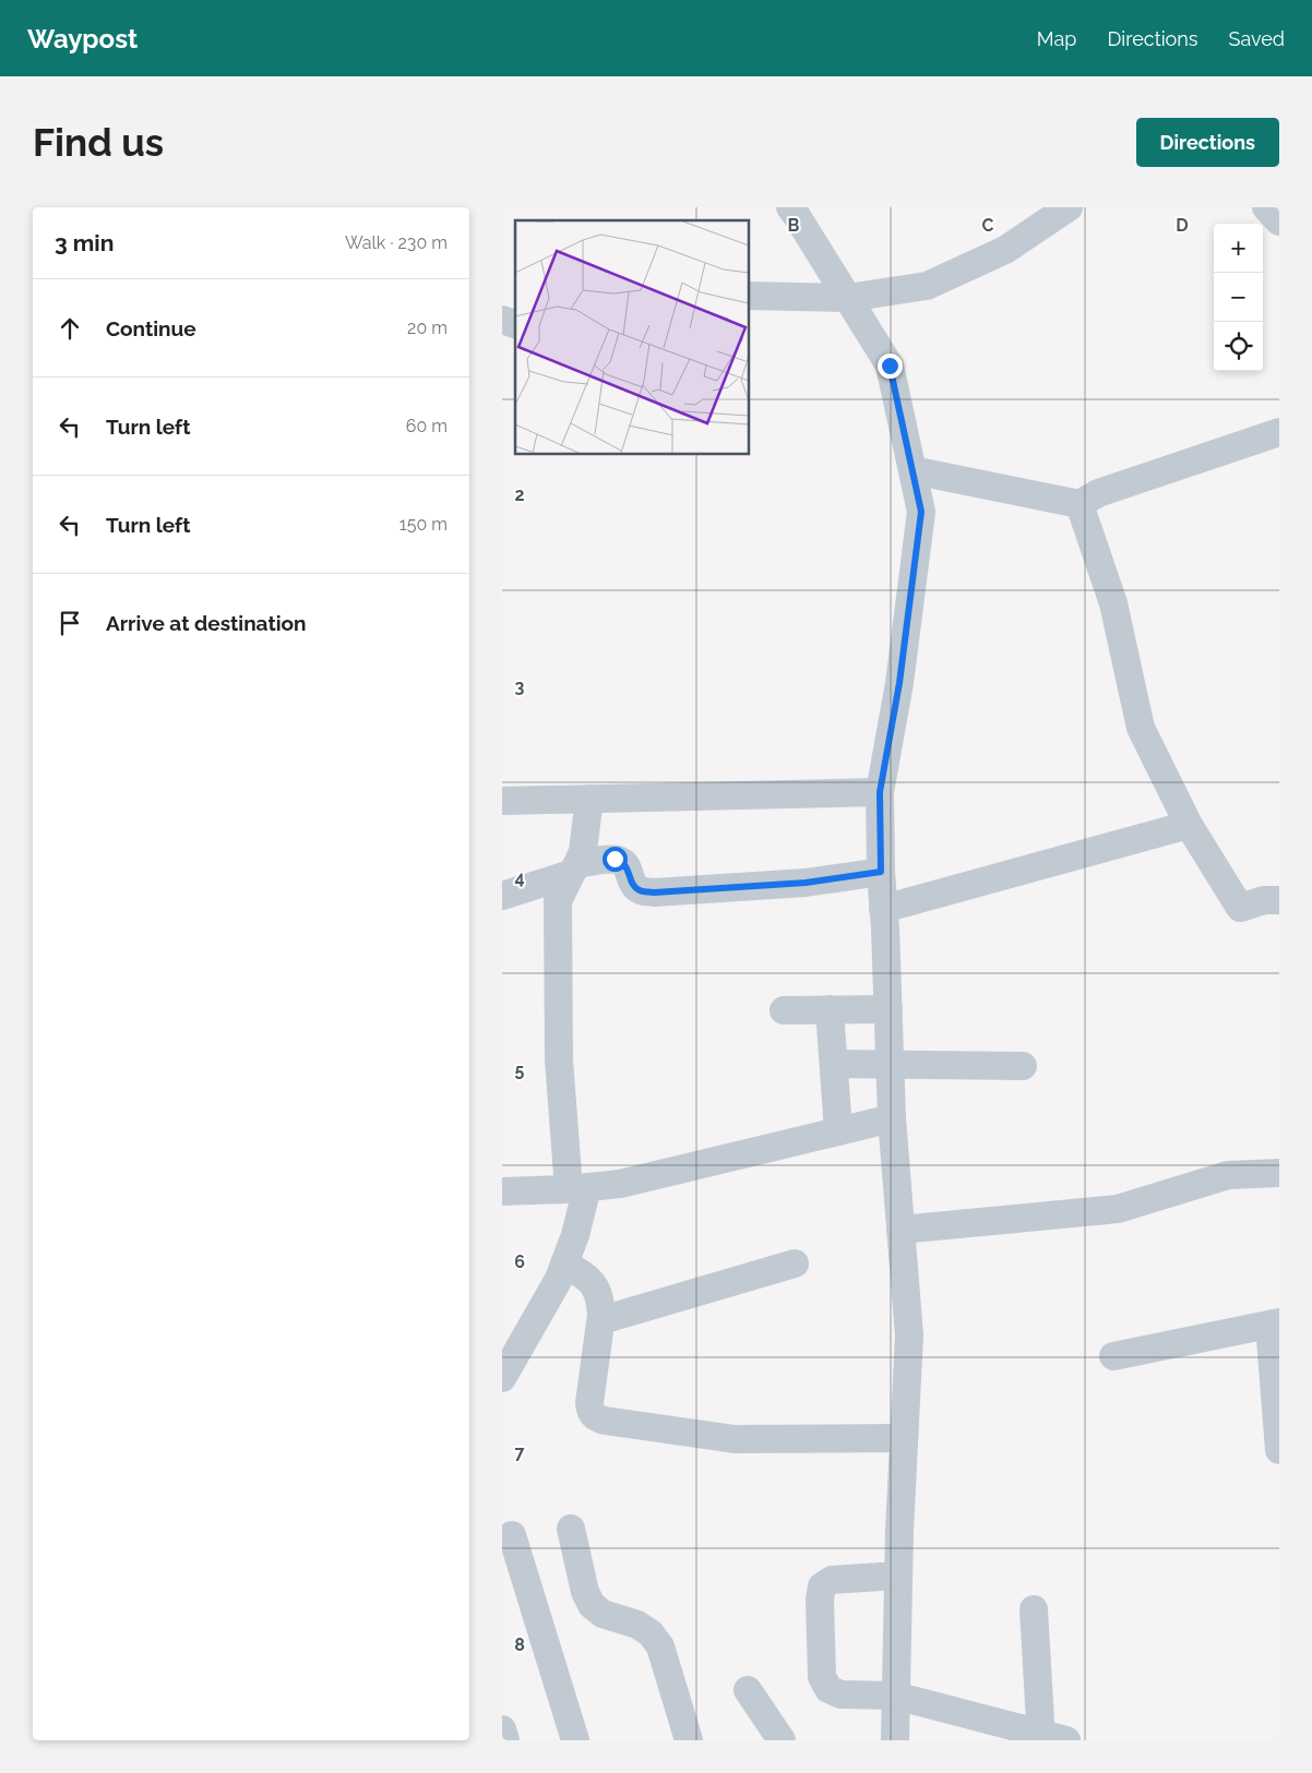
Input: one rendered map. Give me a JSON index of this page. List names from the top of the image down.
{
  "page": {
    "header": "Waypost",
    "nav": ["Map", "Directions", "Saved"],
    "buttons": "Directions",
    "title": "Find us",
    "heading": ["3 min", "Walk · 230 m"],
    "map_buttons": ["+", "−"],
    "list": [
      ["Continue", "20 m"],
      ["Turn left", "60 m"],
      ["Turn left", "150 m"],
      "Arrive at destination"
    ]
  },
  "grid": {
    "columns": ["B", "C", "D"],
    "rows": [
      "2",
      "3",
      "4",
      "5",
      "6",
      "7",
      "8"
    ]
  }
}
